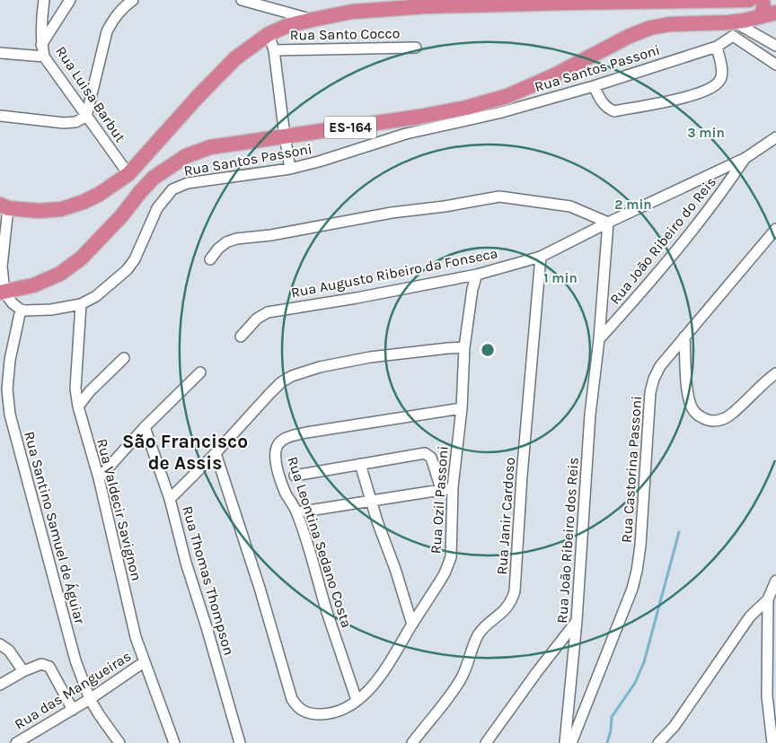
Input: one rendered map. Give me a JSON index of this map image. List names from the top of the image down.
{
  "streets": {
    "highway": ["ES-164"],
    "street": [
      "Rua Santo Cocco",
      "Rua Santos Passoni",
      "Rua Luisa Barbut",
      "Rua João Ribeiro do Reis",
      "Rua Augusto Ribeiro da Fonseca",
      "Rua Castorina Passoni",
      "Rua Ozil Passoni",
      "Rua Valdecir Savignon",
      "Rua Janir Cardoso",
      "Rua Santino Samuel de Águiar",
      "Rua João Ribeiro dos Reis",
      "Rua Leontina Sedano Costa",
      "Rua Thomas Thompson",
      "Rua das Mangueiras"
    ]
  },
  "crossings": [
    ["Rua Santos Passoni", "ES-164"],
    ["Rua Santos Passoni", "Rua Valdecir Savignon"],
    ["Rua Santos Passoni", "Rua Santino Samuel de Águiar"],
    ["Rua João Ribeiro do Reis", "Rua Augusto Ribeiro da Fonseca"],
    ["Rua João Ribeiro do Reis", "Rua João Ribeiro dos Reis"],
    ["Rua Augusto Ribeiro da Fonseca", "Rua Ozil Passoni"],
    ["Rua Augusto Ribeiro da Fonseca", "Rua Janir Cardoso"],
    ["Rua Augusto Ribeiro da Fonseca", "Rua João Ribeiro dos Reis"],
    ["Rua Ozil Passoni", "Rua Leontina Sedano Costa"],
    ["Rua Valdecir Savignon", "Rua das Mangueiras"],
    ["Rua Santino Samuel de Águiar", "Rua das Mangueiras"]
  ],
  "districts": ["São Francisco de Assis"],
  "rings": ["3 min", "2 min", "1 min"]
}
